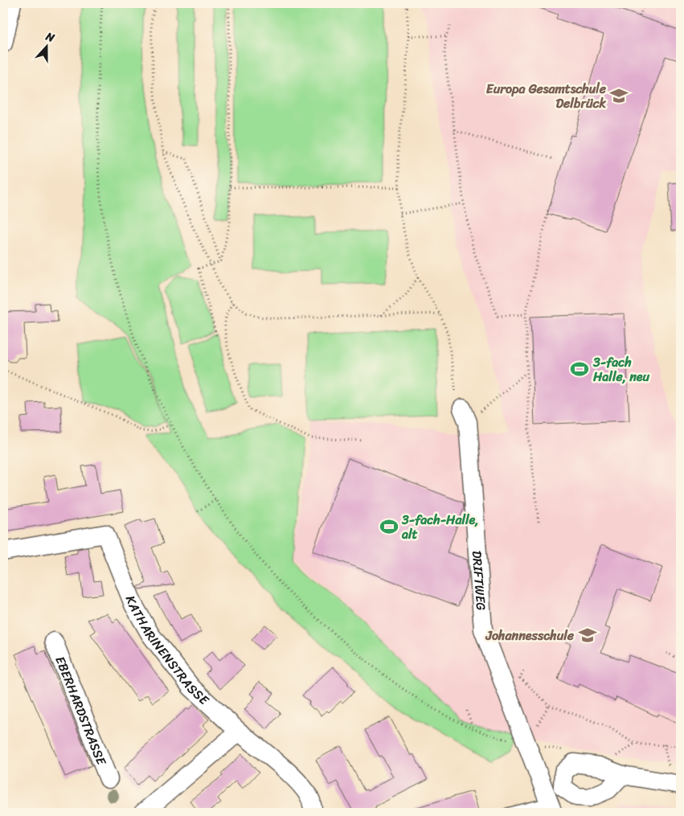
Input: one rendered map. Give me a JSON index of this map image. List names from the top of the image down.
{
  "streets": {
    "street": ["DRIFTWEG", "KATHARINENSTRASSE", "EBERHARDSTRASSE"]
  },
  "places": {
    "school or university": ["Europa Gesamtschule Delbrück", "Johannesschule"],
    "sports": ["3-fach Halle, neu", "3-fach-Halle, alt"]
  },
  "north": "top"
}
